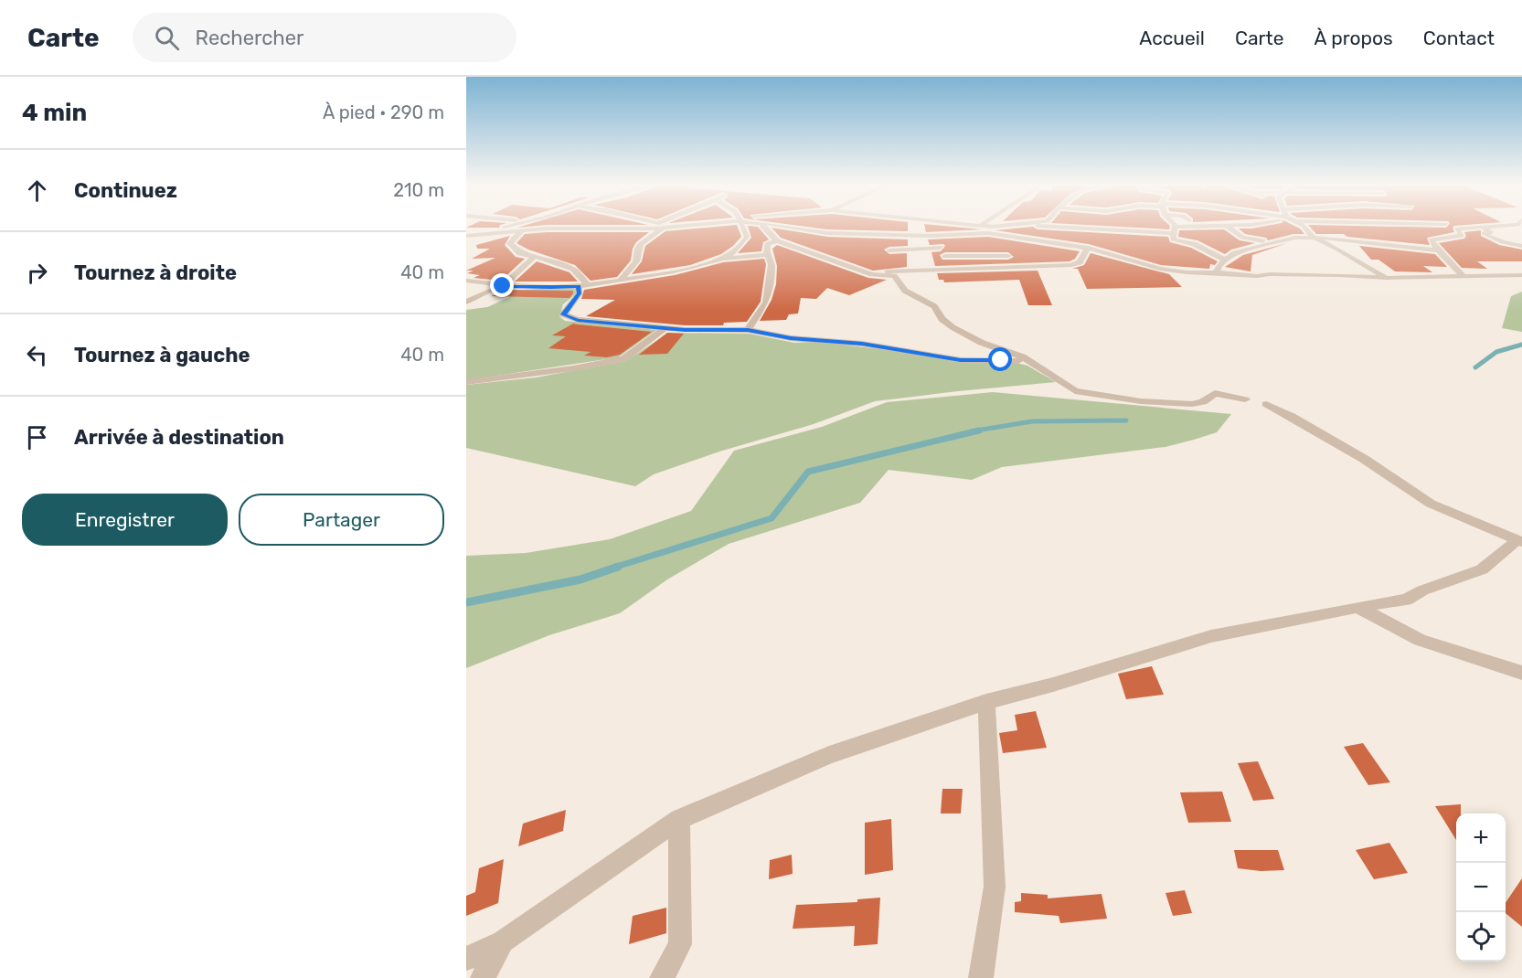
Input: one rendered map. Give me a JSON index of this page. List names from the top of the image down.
{
  "page": {
    "header": "Carte",
    "search": "Rechercher",
    "nav": [
      "Accueil",
      "Carte",
      "À propos",
      "Contact"
    ],
    "heading": ["4 min", "À pied · 290 m"],
    "list": [
      ["Continuez", "210 m"],
      ["Tournez à droite", "40 m"],
      ["Tournez à gauche", "40 m"],
      "Arrivée à destination"
    ],
    "buttons": ["Enregistrer", "Partager"],
    "map_buttons": ["+", "−"]
  }
}
